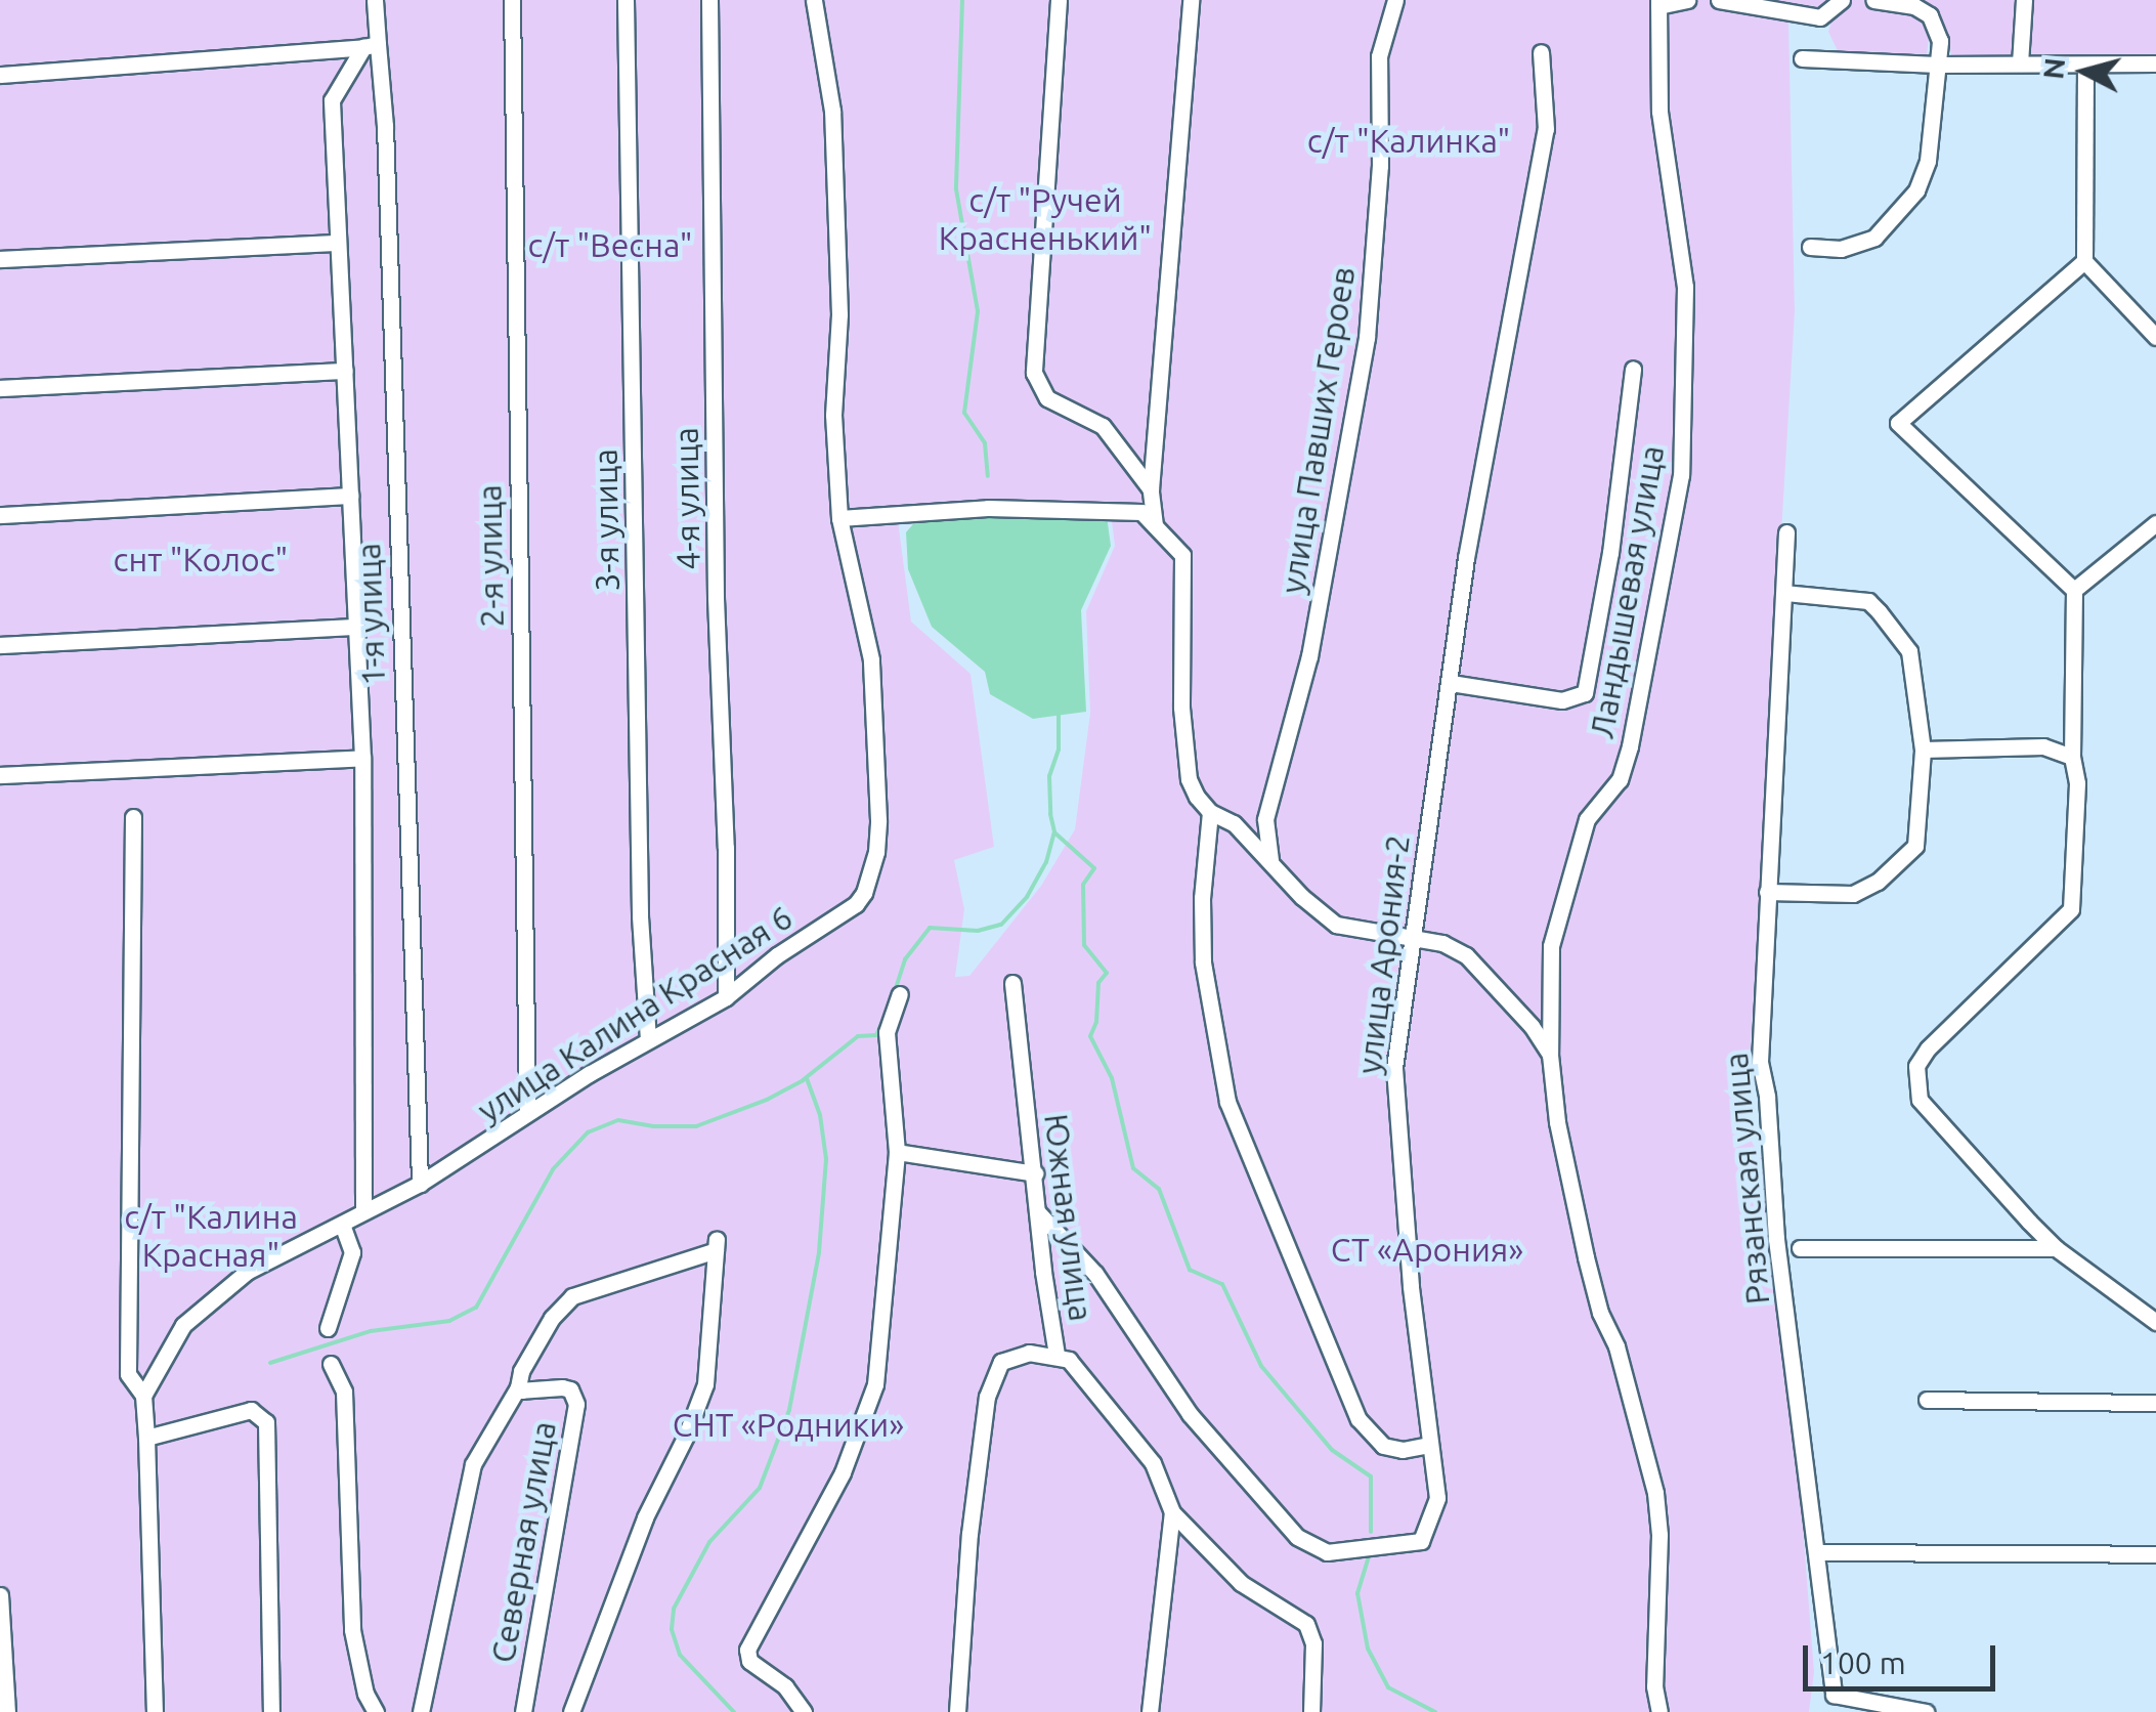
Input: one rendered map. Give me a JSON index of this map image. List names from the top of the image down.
{
  "streets": {
    "street": [
      "улица Павших Героев",
      "4-я улица",
      "3-я улица",
      "2-я улица",
      "Ландышевая улица",
      "1-я улица",
      "улица Арония-2",
      "улица Калина Красная 6",
      "Рязанская улица",
      "Южная улица",
      "Северная улица"
    ]
  },
  "crossings": [
    ["4-я улица", "улица Калина Красная 6"],
    ["3-я улица", "улица Калина Красная 6"],
    ["2-я улица", "улица Калина Красная 6"],
    ["1-я улица", "улица Калина Красная 6"],
    ["улица Арония-2", "Южная улица"]
  ],
  "parks": [
    "с/т \"Калинка\"",
    "с/т \"Ручей Красненький\"",
    "с/т \"Весна\"",
    "снт \"Колос\"",
    "с/т \"Калина Красная\"",
    "СТ «Арония»",
    "СНТ «Родники»"
  ],
  "scale_bar": "100 m",
  "north": "left"
}
